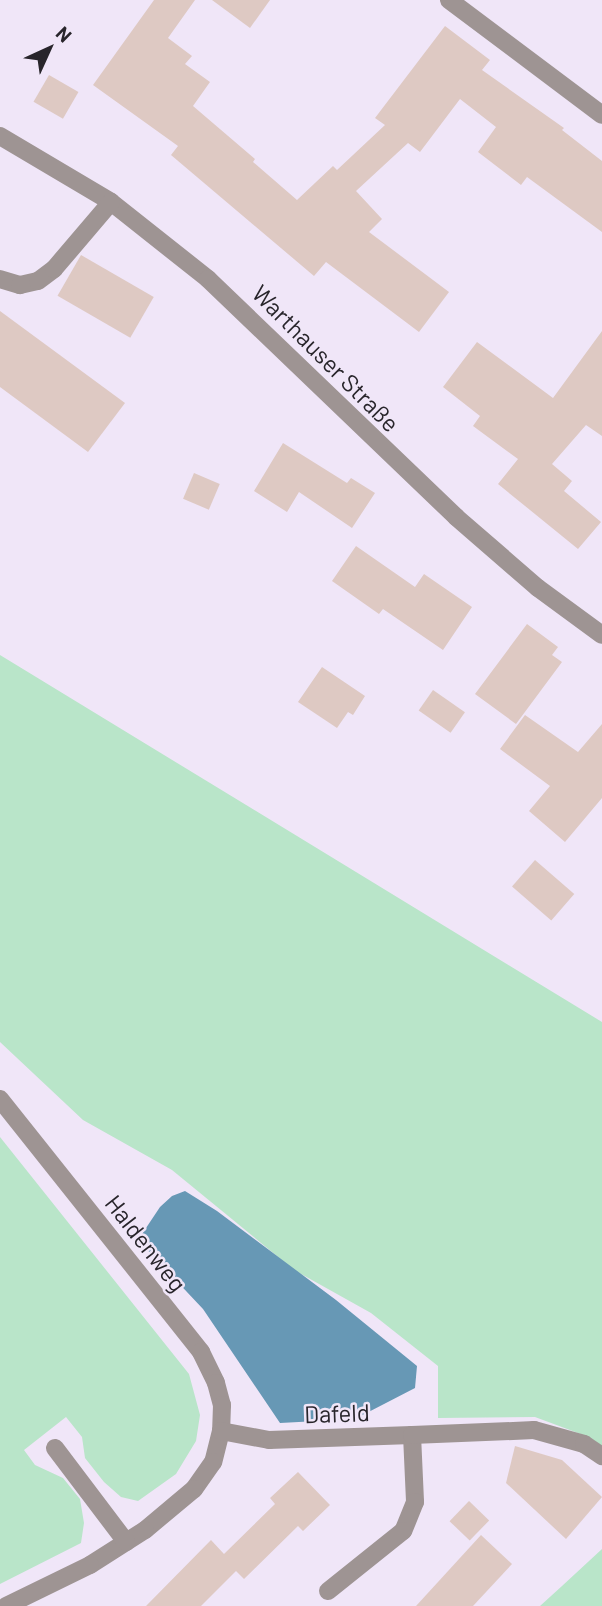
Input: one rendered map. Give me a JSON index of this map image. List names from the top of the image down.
{
  "streets": {
    "street": ["Warthauser Straße", "Haldenweg", "Dafeld"]
  },
  "crossings": [
    ["Haldenweg", "Dafeld"]
  ],
  "north": "top right"
}
